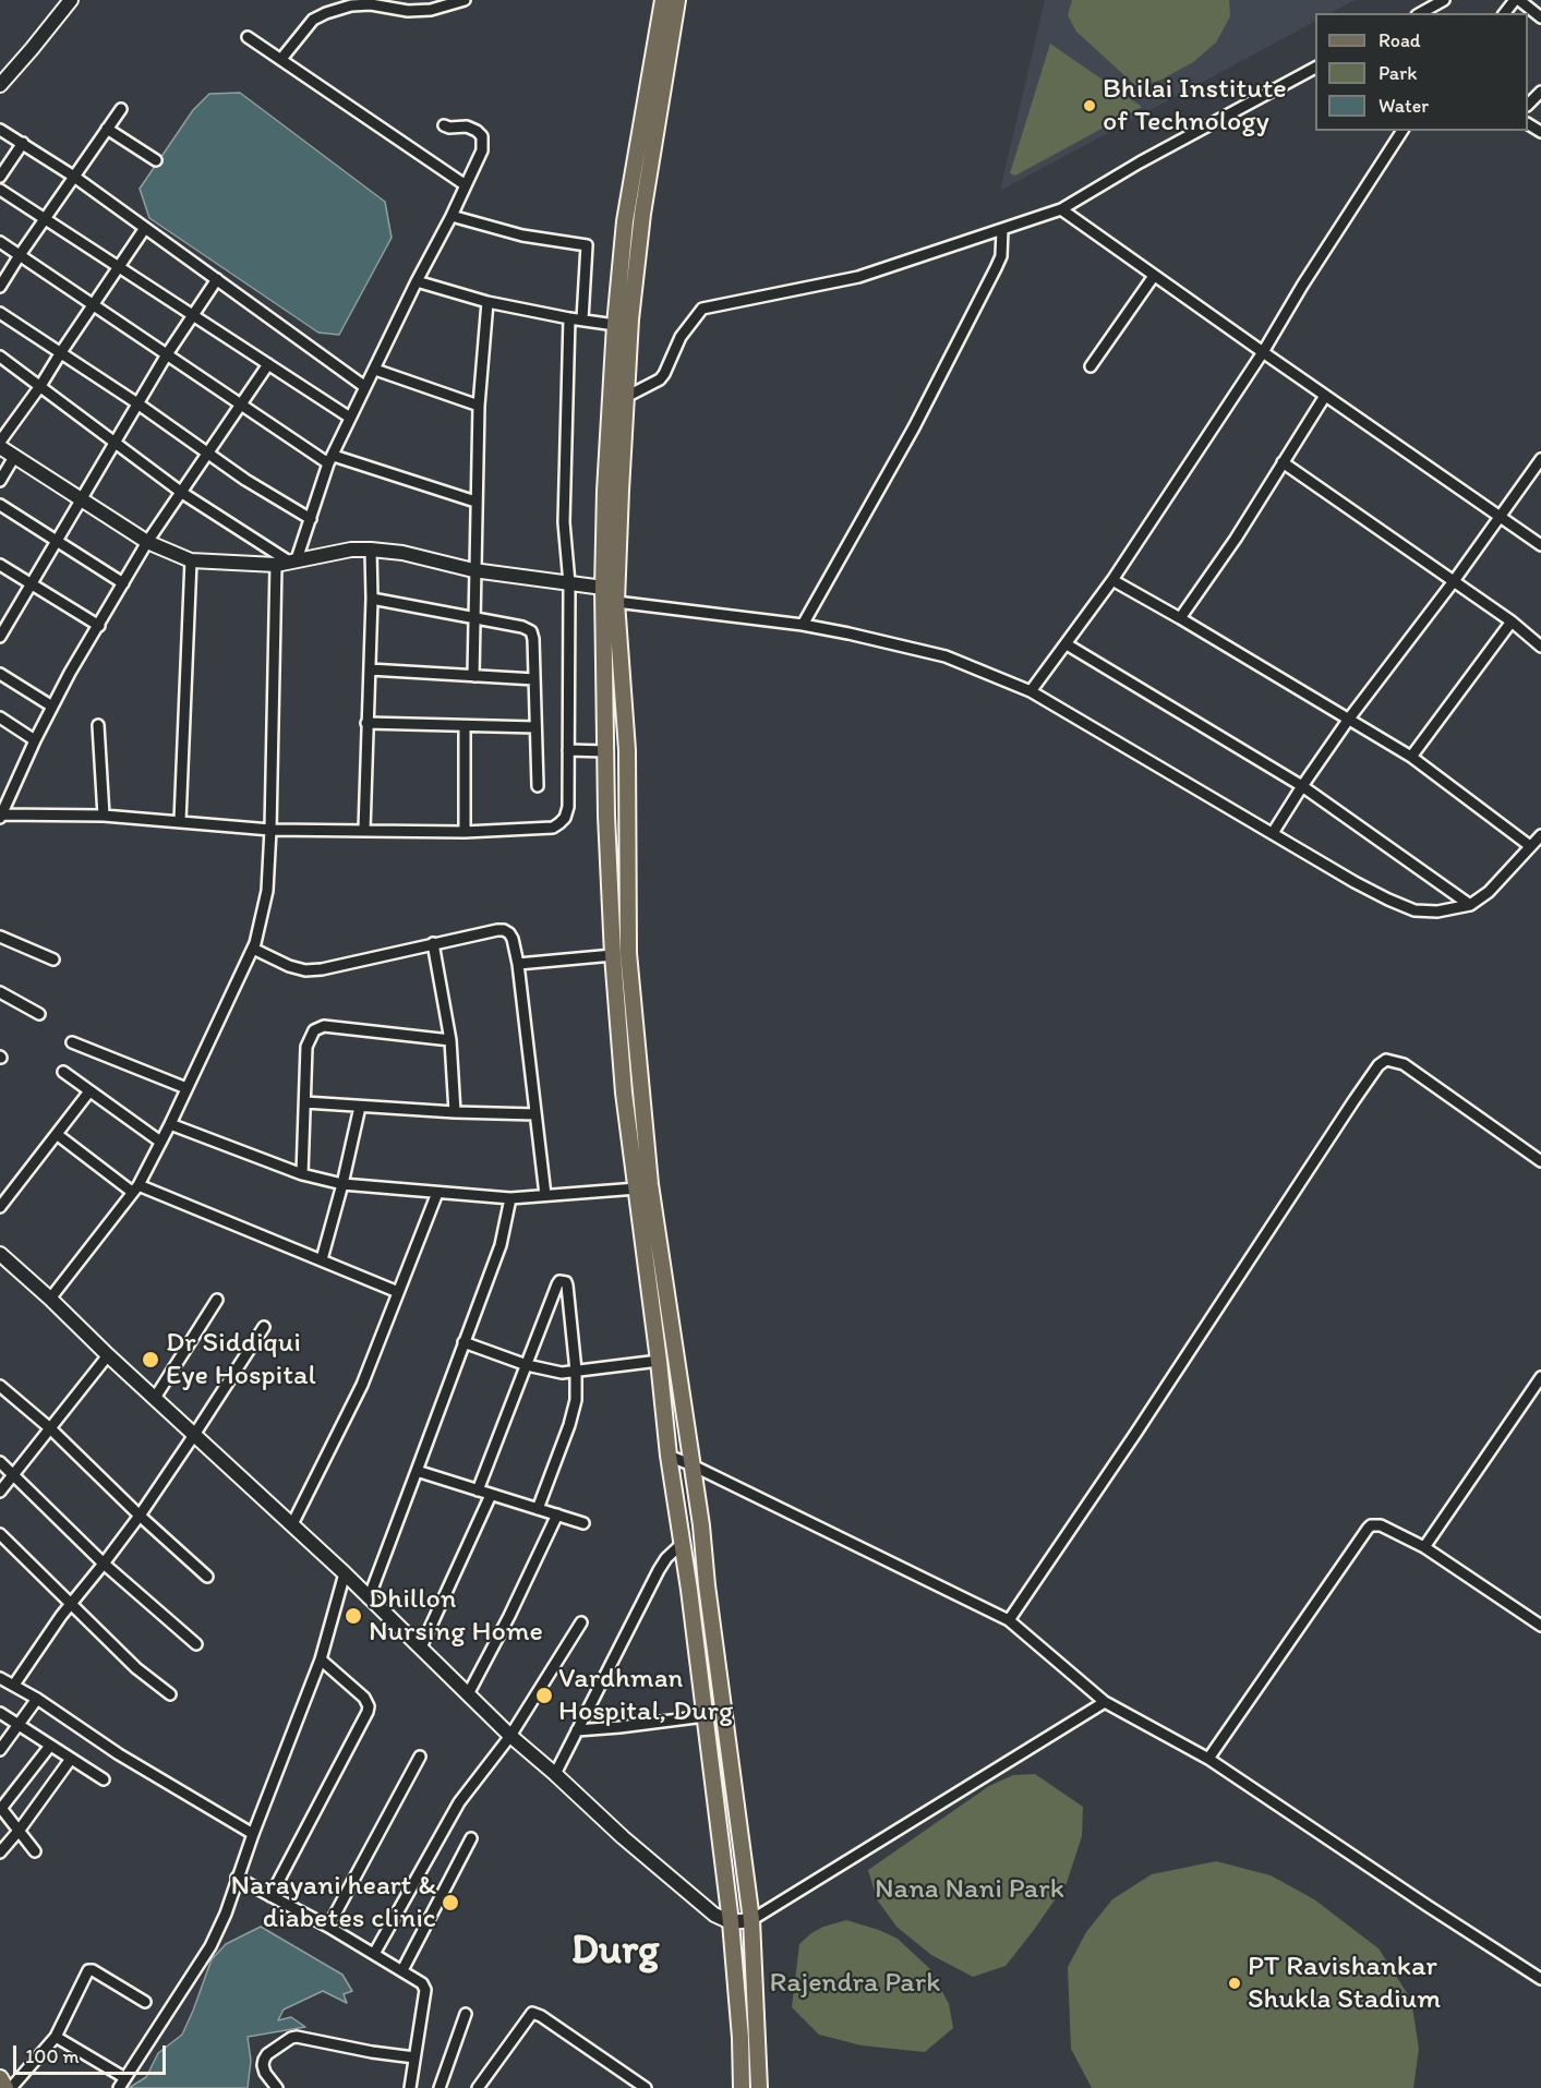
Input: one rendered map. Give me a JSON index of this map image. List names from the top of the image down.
{
  "districts": ["Durg"],
  "parks": ["Nana Nani Park", "Rajendra Park"],
  "places": [
    "Bhilai Institute of Technology",
    "Dr Siddiqui Eye Hospital",
    "Dhillon Nursing Home",
    "Vardhman Hospital, Durg",
    "Narayani heart & diabetes clinic",
    "PT Ravishankar Shukla Stadium"
  ],
  "legend": ["Road", "Park", "Water"],
  "scale_bar": "100 m"
}
